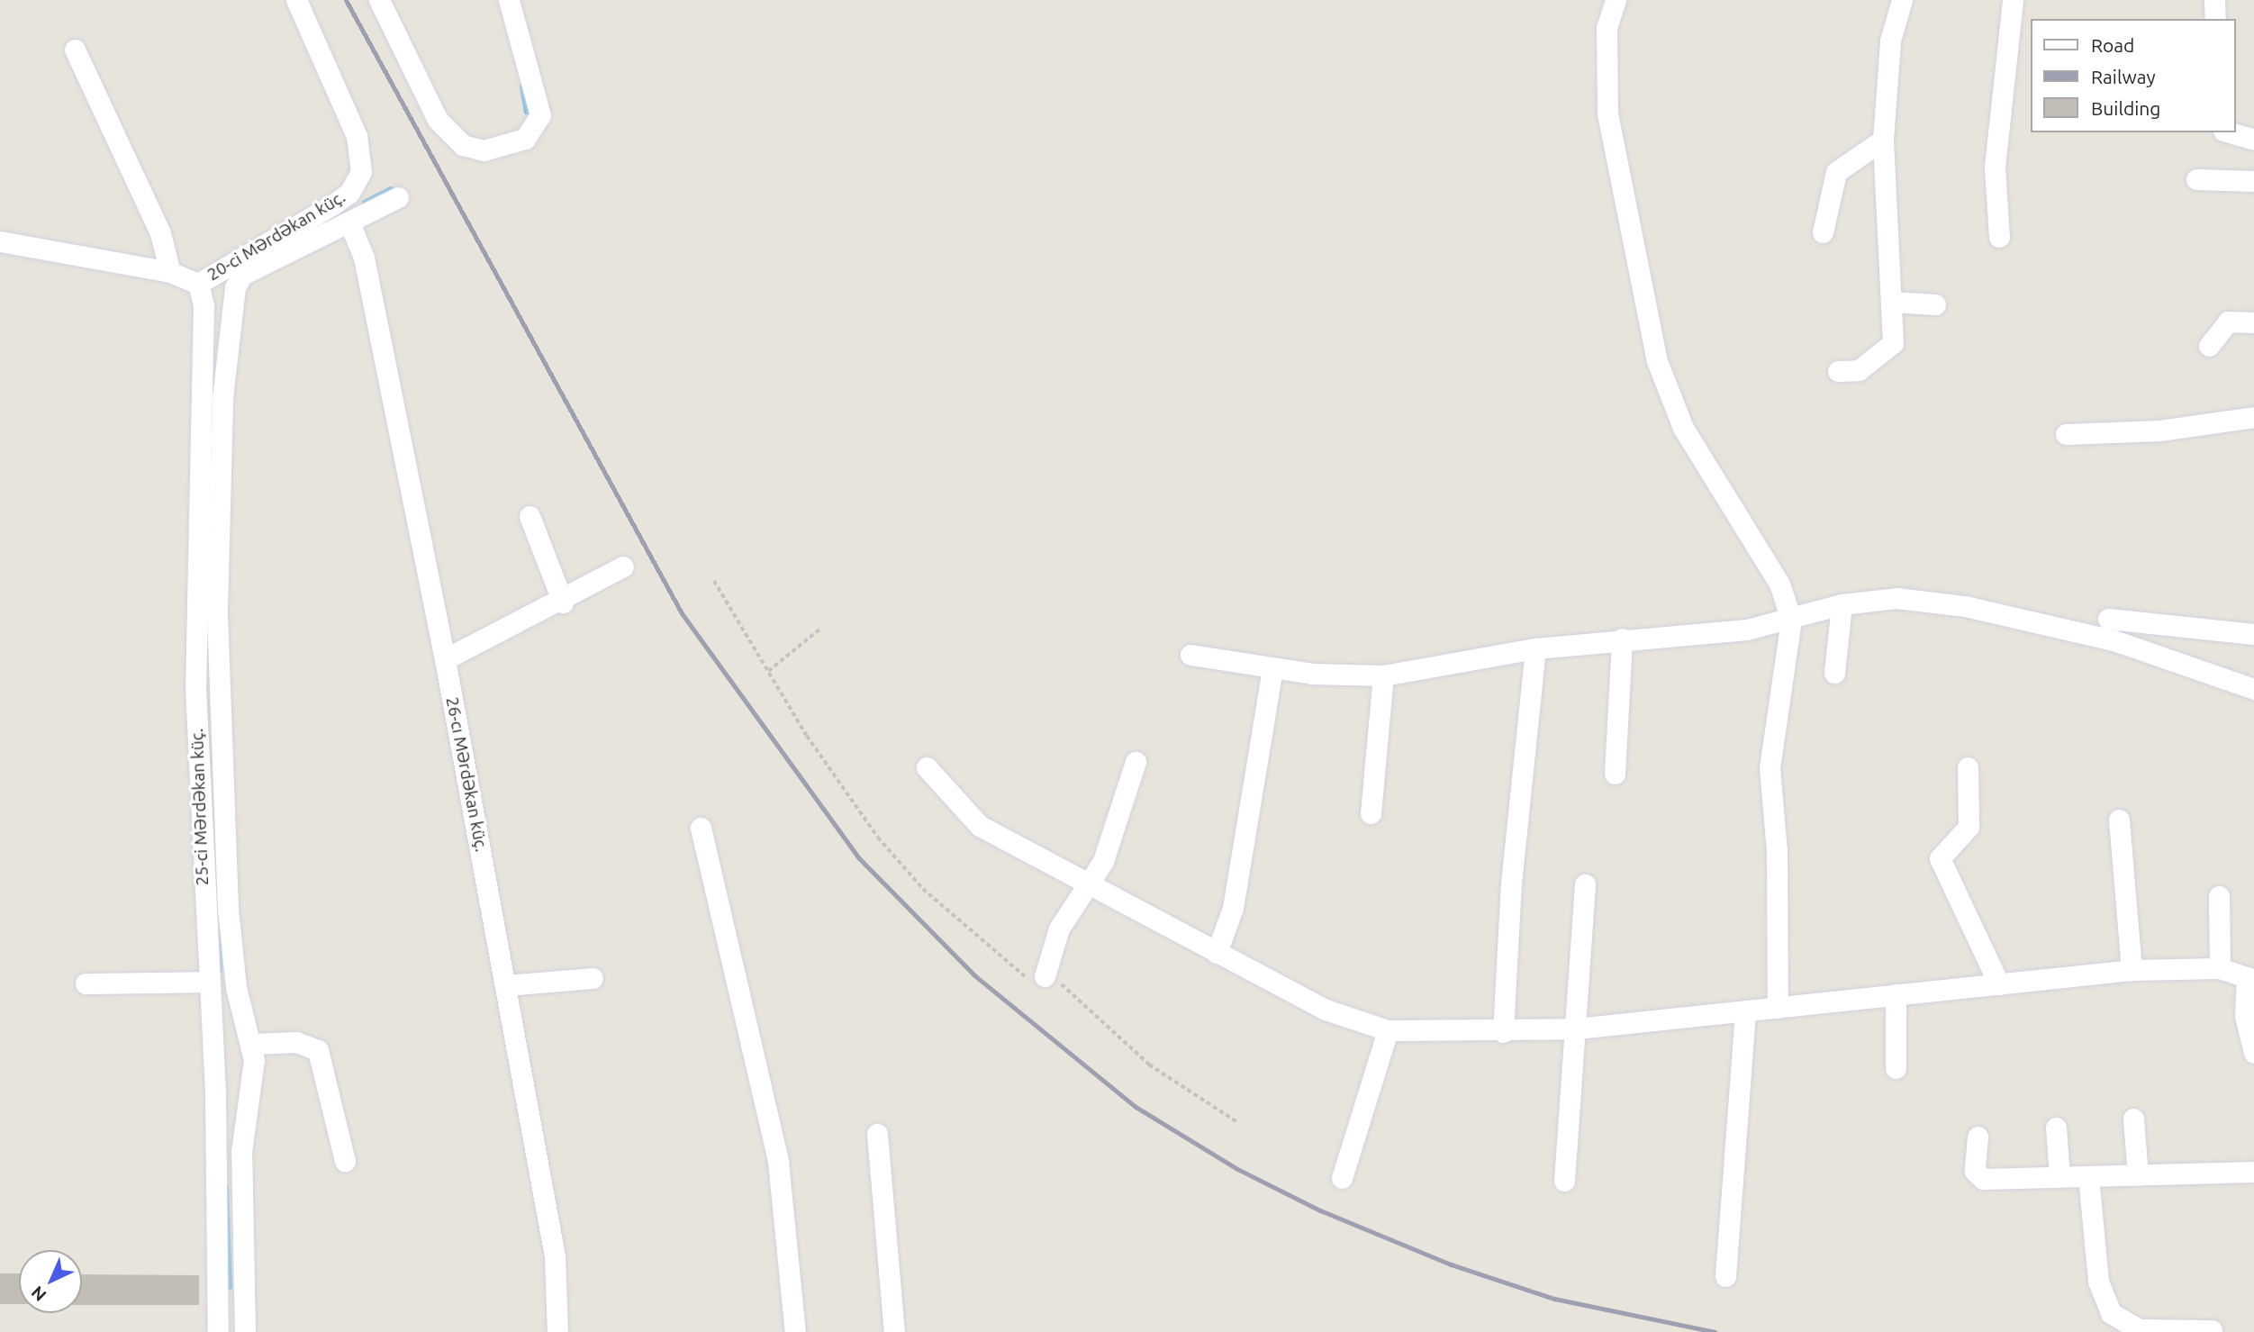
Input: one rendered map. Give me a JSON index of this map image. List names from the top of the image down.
{
  "streets": {
    "street": ["20-ci Mərdəkan küç.", "26-cı Mərdəkan küç.", "25-ci Mərdəkan küç."]
  },
  "crossings": [
    ["20-ci Mərdəkan küç.", "25-ci Mərdəkan küç."]
  ],
  "legend": ["Road", "Railway", "Building"],
  "north": "bottom left"
}
